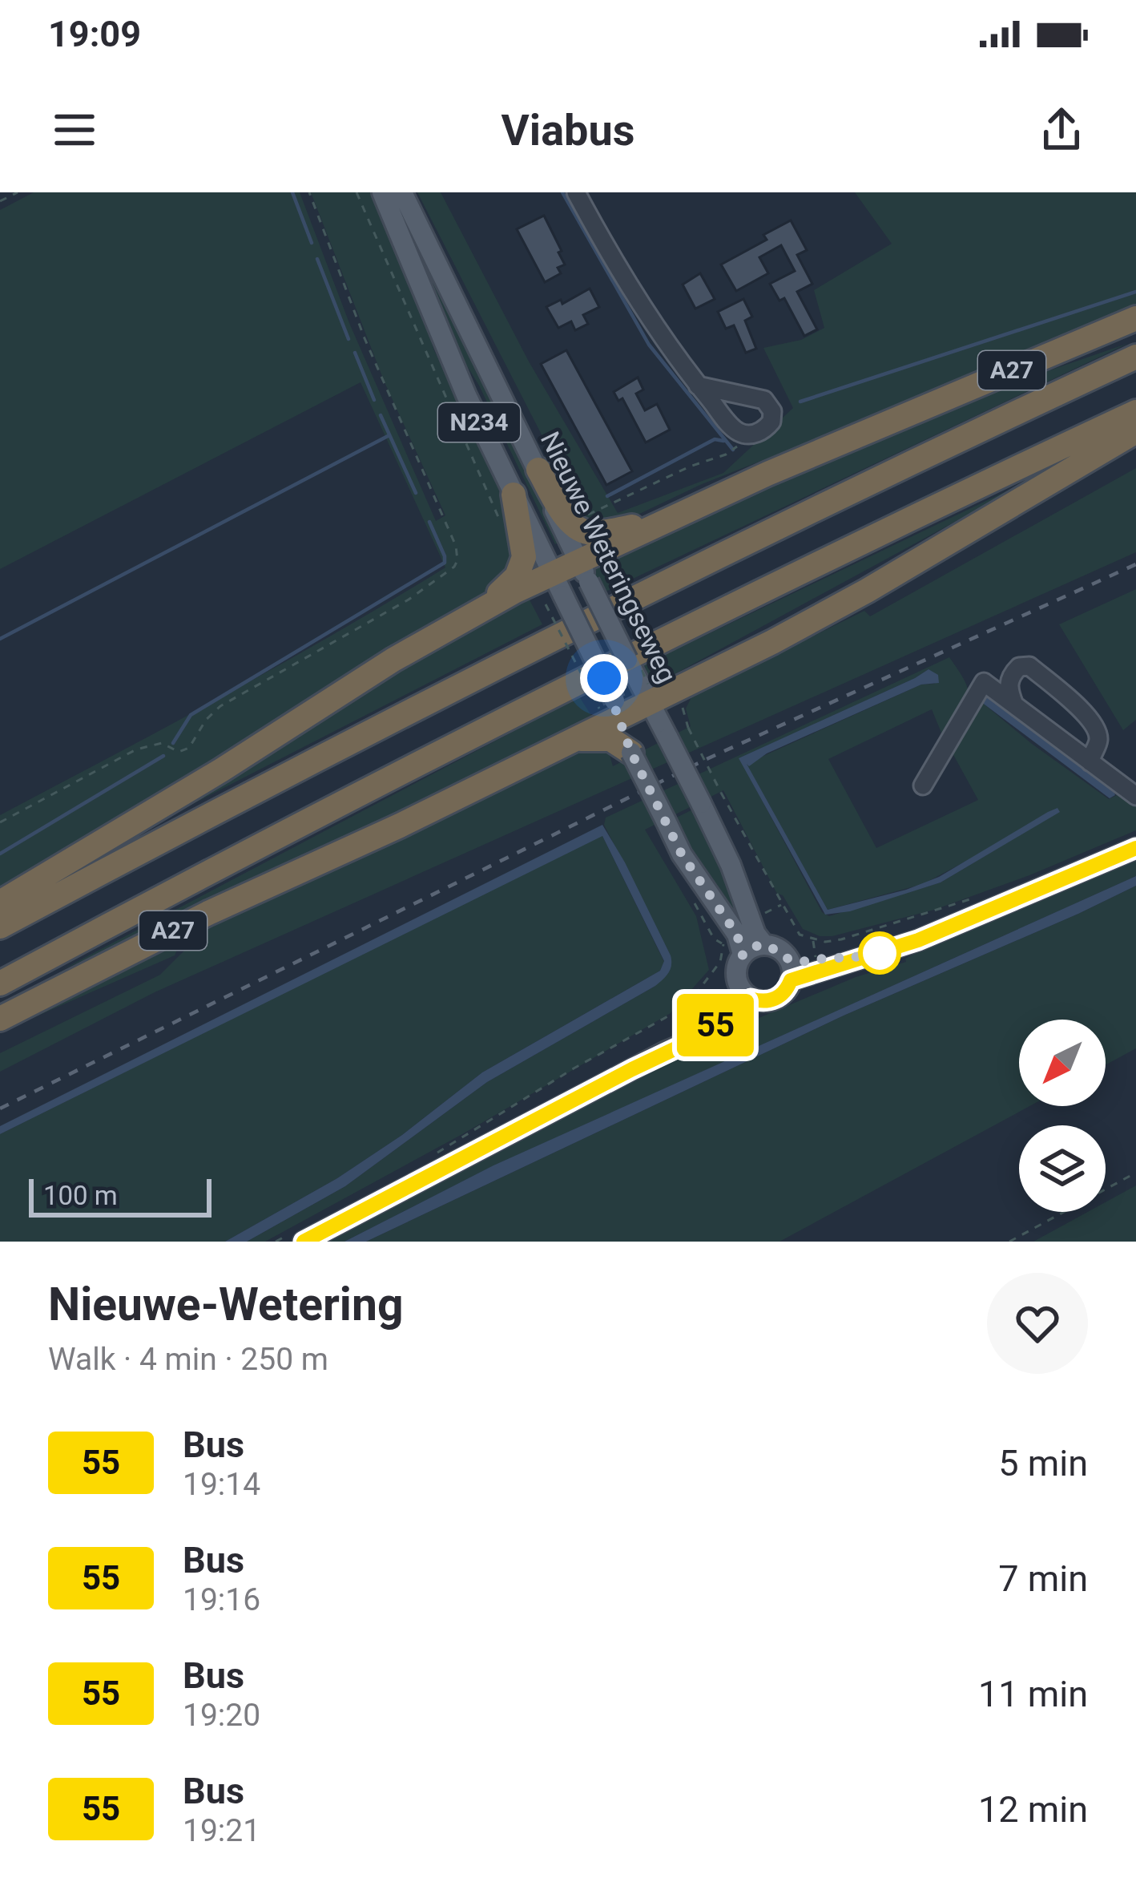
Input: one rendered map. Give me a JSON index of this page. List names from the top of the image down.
{
  "streets": {
    "highway": ["A27"],
    "main road": ["N234", "Nieuwe Weteringseweg"]
  },
  "crossings": [
    ["A27", "N234"],
    ["A27", "Nieuwe Weteringseweg"],
    ["N234", "Nieuwe Weteringseweg"]
  ],
  "lines": ["bus line 55"],
  "scale_bar": "100 m",
  "north": "bottom left",
  "page": {
    "status": "19:09",
    "header": "Viabus",
    "on_map": "55",
    "scale": "100 m",
    "heading": ["Nieuwe-Wetering", "Walk · 4 min · 250 m"],
    "list": [
      {
        "mark": "55",
        "name": "Bus",
        "note": "19:14",
        "value": "5 min"
      },
      {
        "mark": "55",
        "name": "Bus",
        "note": "19:16",
        "value": "7 min"
      },
      {
        "mark": "55",
        "name": "Bus",
        "note": "19:20",
        "value": "11 min"
      },
      {
        "mark": "55",
        "name": "Bus",
        "note": "19:21",
        "value": "12 min"
      }
    ]
  }
}
